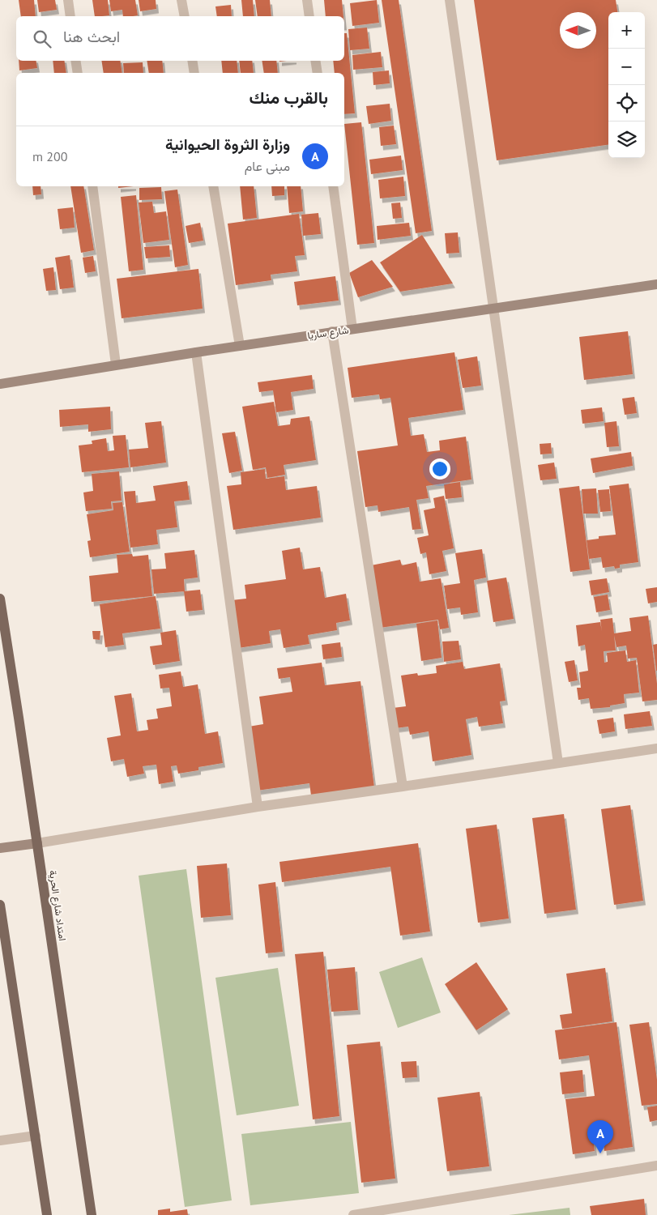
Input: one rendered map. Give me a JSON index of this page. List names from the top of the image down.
{
  "streets": {
    "main road": ["امتداد شارع الحرية"],
    "street": ["شارع ساريا"]
  },
  "north": "left",
  "page": {
    "map_buttons": ["+", "−"],
    "search": "ابحث هنا",
    "heading": "بالقرب منك",
    "list": [
      {
        "mark": "A",
        "name": "وزارة الثروة الحيوانية",
        "note": "مبنى عام",
        "value": "200 m"
      }
    ],
    "pins": "A"
  }
}
